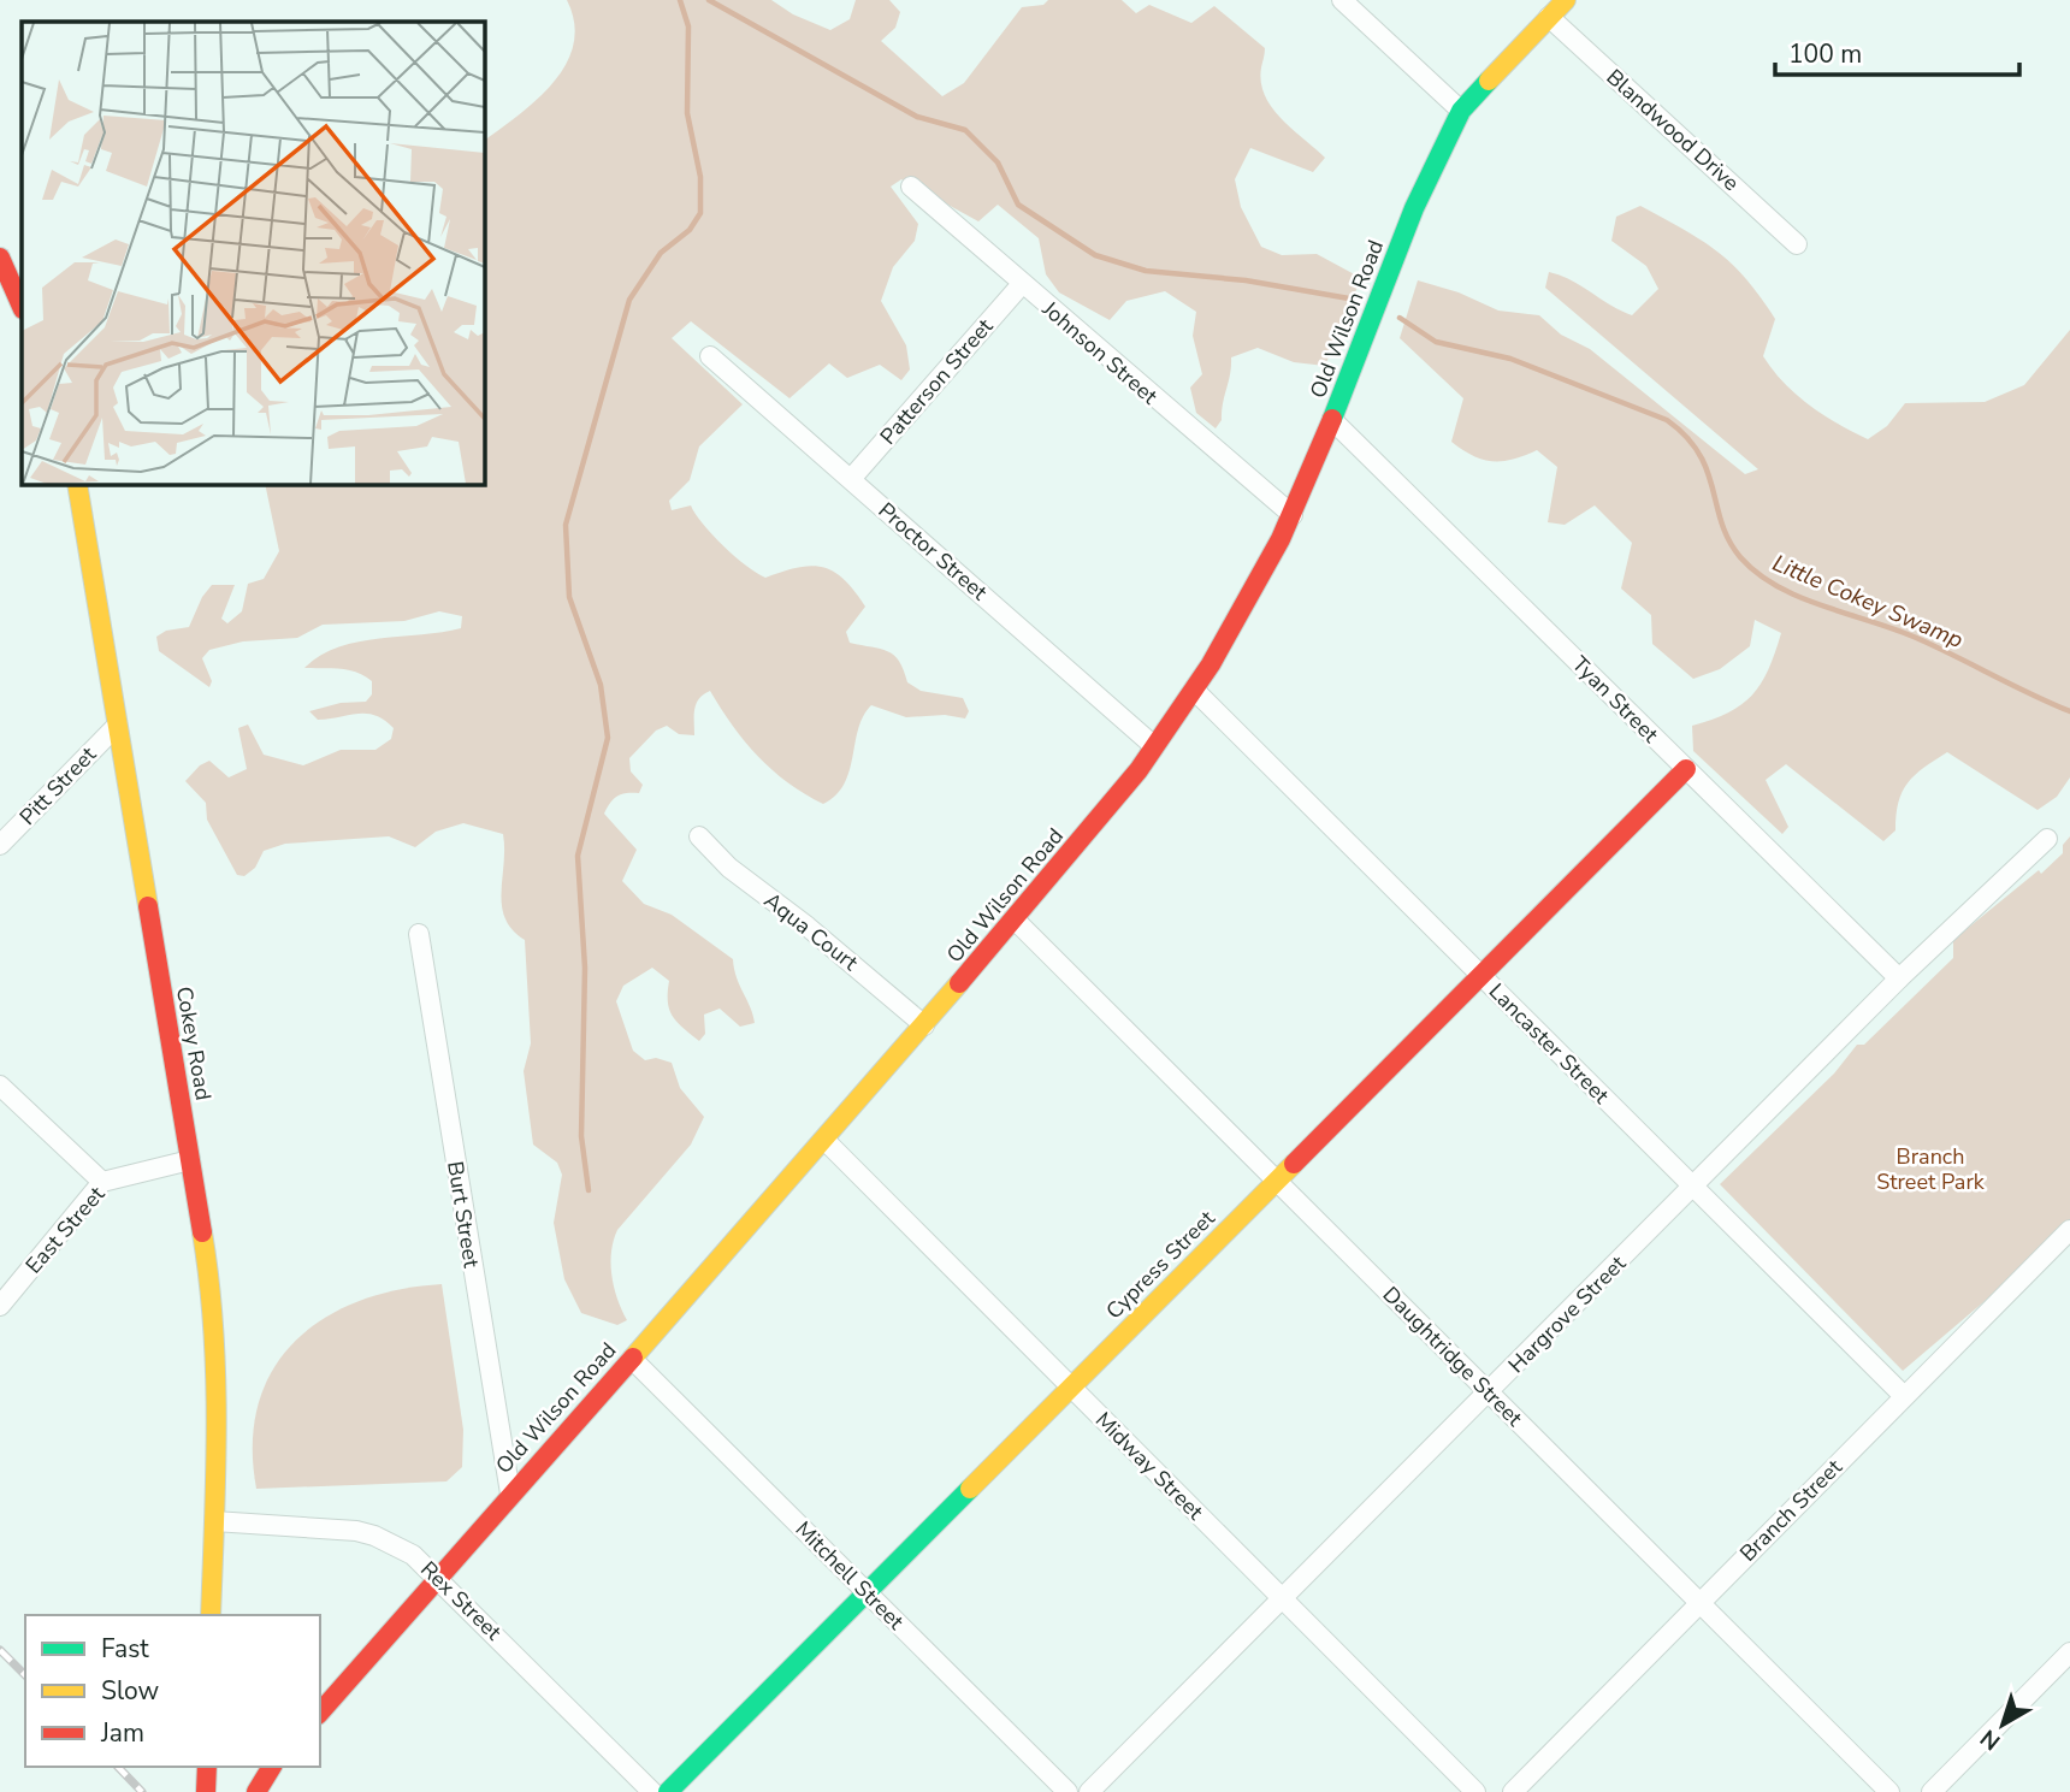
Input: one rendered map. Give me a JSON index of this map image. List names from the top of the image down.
{
  "streets": {
    "street": [
      "Blandwood Drive",
      "Old Wilson Road",
      "Johnson Street",
      "Patterson Street",
      "Proctor Street",
      "Tyan Street",
      "Pitt Street",
      "Aqua Court",
      "Cokey Road",
      "Lancaster Street",
      "Burt Street",
      "East Street",
      "Cypress Street",
      "Hargrove Street",
      "Daughtridge Street",
      "Midway Street",
      "Branch Street",
      "Mitchell Street",
      "Rex Street"
    ]
  },
  "crossings": [
    ["Blandwood Drive", "Old Wilson Road"],
    ["Old Wilson Road", "Johnson Street"],
    ["Old Wilson Road", "Proctor Street"],
    ["Old Wilson Road", "Tyan Street"],
    ["Old Wilson Road", "Aqua Court"],
    ["Old Wilson Road", "Lancaster Street"],
    ["Old Wilson Road", "Burt Street"],
    ["Old Wilson Road", "Daughtridge Street"],
    ["Old Wilson Road", "Midway Street"],
    ["Old Wilson Road", "Mitchell Street"],
    ["Old Wilson Road", "Rex Street"],
    ["Johnson Street", "Patterson Street"],
    ["Patterson Street", "Proctor Street"],
    ["Tyan Street", "Cypress Street"],
    ["Tyan Street", "Hargrove Street"],
    ["Pitt Street", "Cokey Road"],
    ["Cokey Road", "East Street"],
    ["Cokey Road", "Rex Street"],
    ["Lancaster Street", "Cypress Street"],
    ["Lancaster Street", "Hargrove Street"],
    ["Lancaster Street", "Branch Street"],
    ["Cypress Street", "Daughtridge Street"],
    ["Cypress Street", "Midway Street"],
    ["Cypress Street", "Mitchell Street"],
    ["Hargrove Street", "Daughtridge Street"],
    ["Hargrove Street", "Midway Street"],
    ["Daughtridge Street", "Branch Street"]
  ],
  "water": ["Little Cokey Swamp"],
  "parks": ["Branch Street Park"],
  "legend": ["Fast", "Slow", "Jam"],
  "scale_bar": "100 m",
  "north": "bottom left"
}
